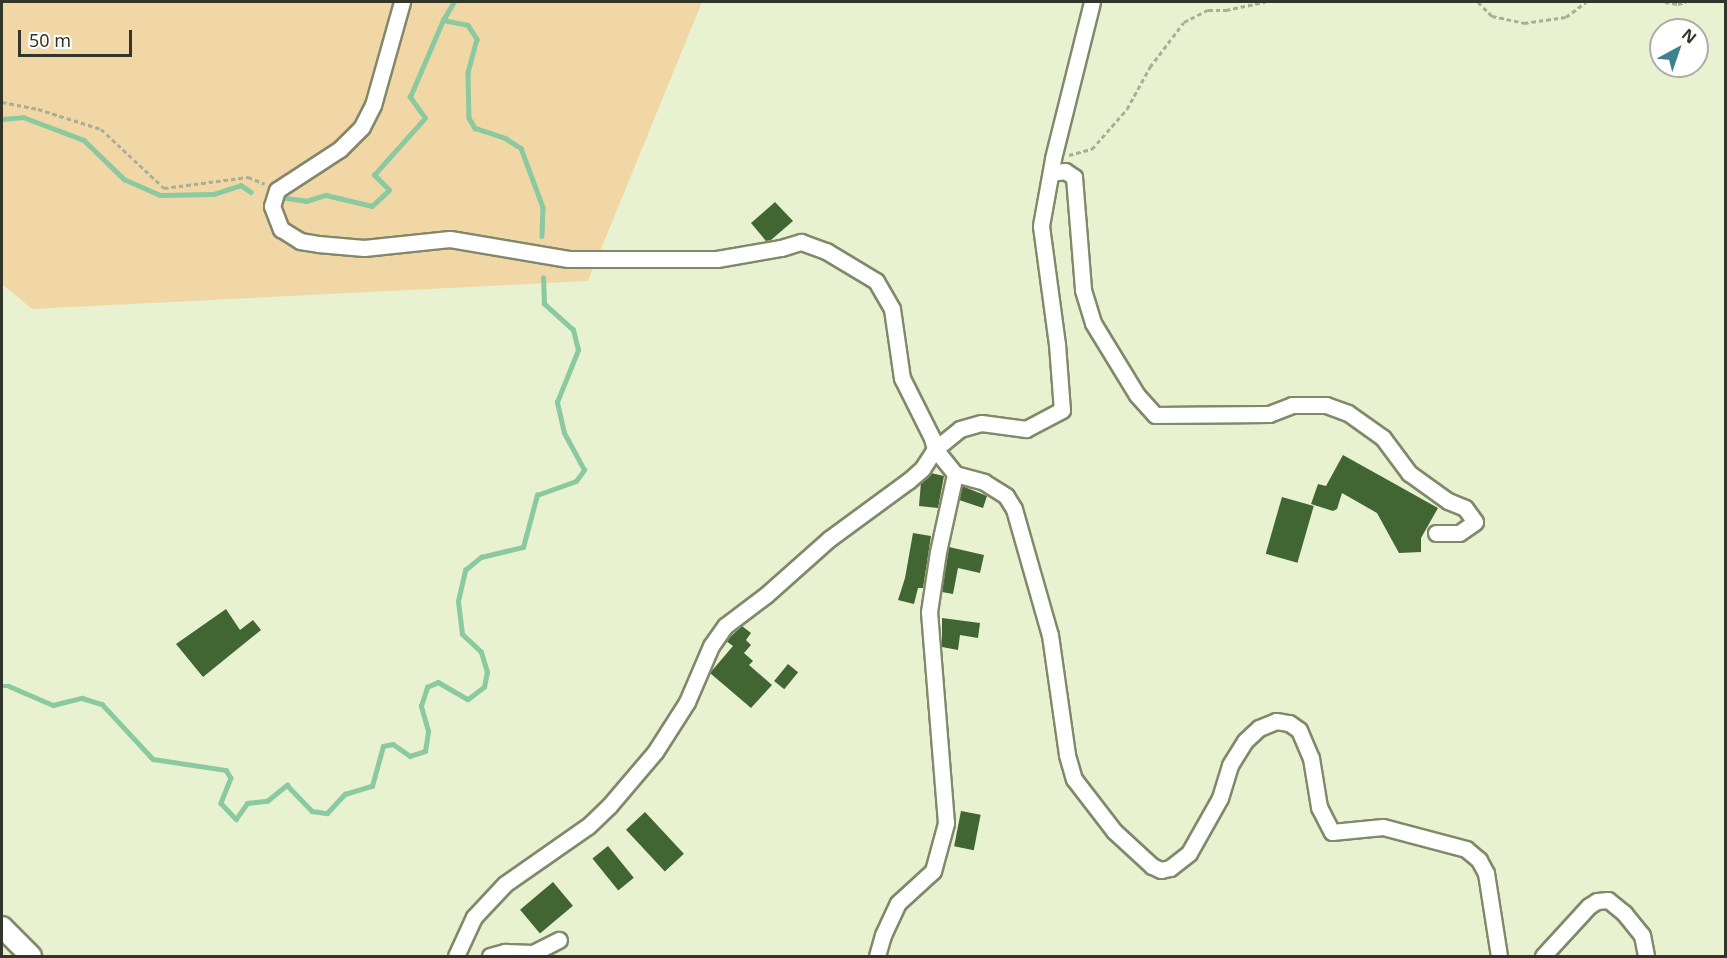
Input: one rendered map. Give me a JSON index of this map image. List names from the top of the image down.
{
  "scale_bar": "50 m",
  "north": "top right"
}
